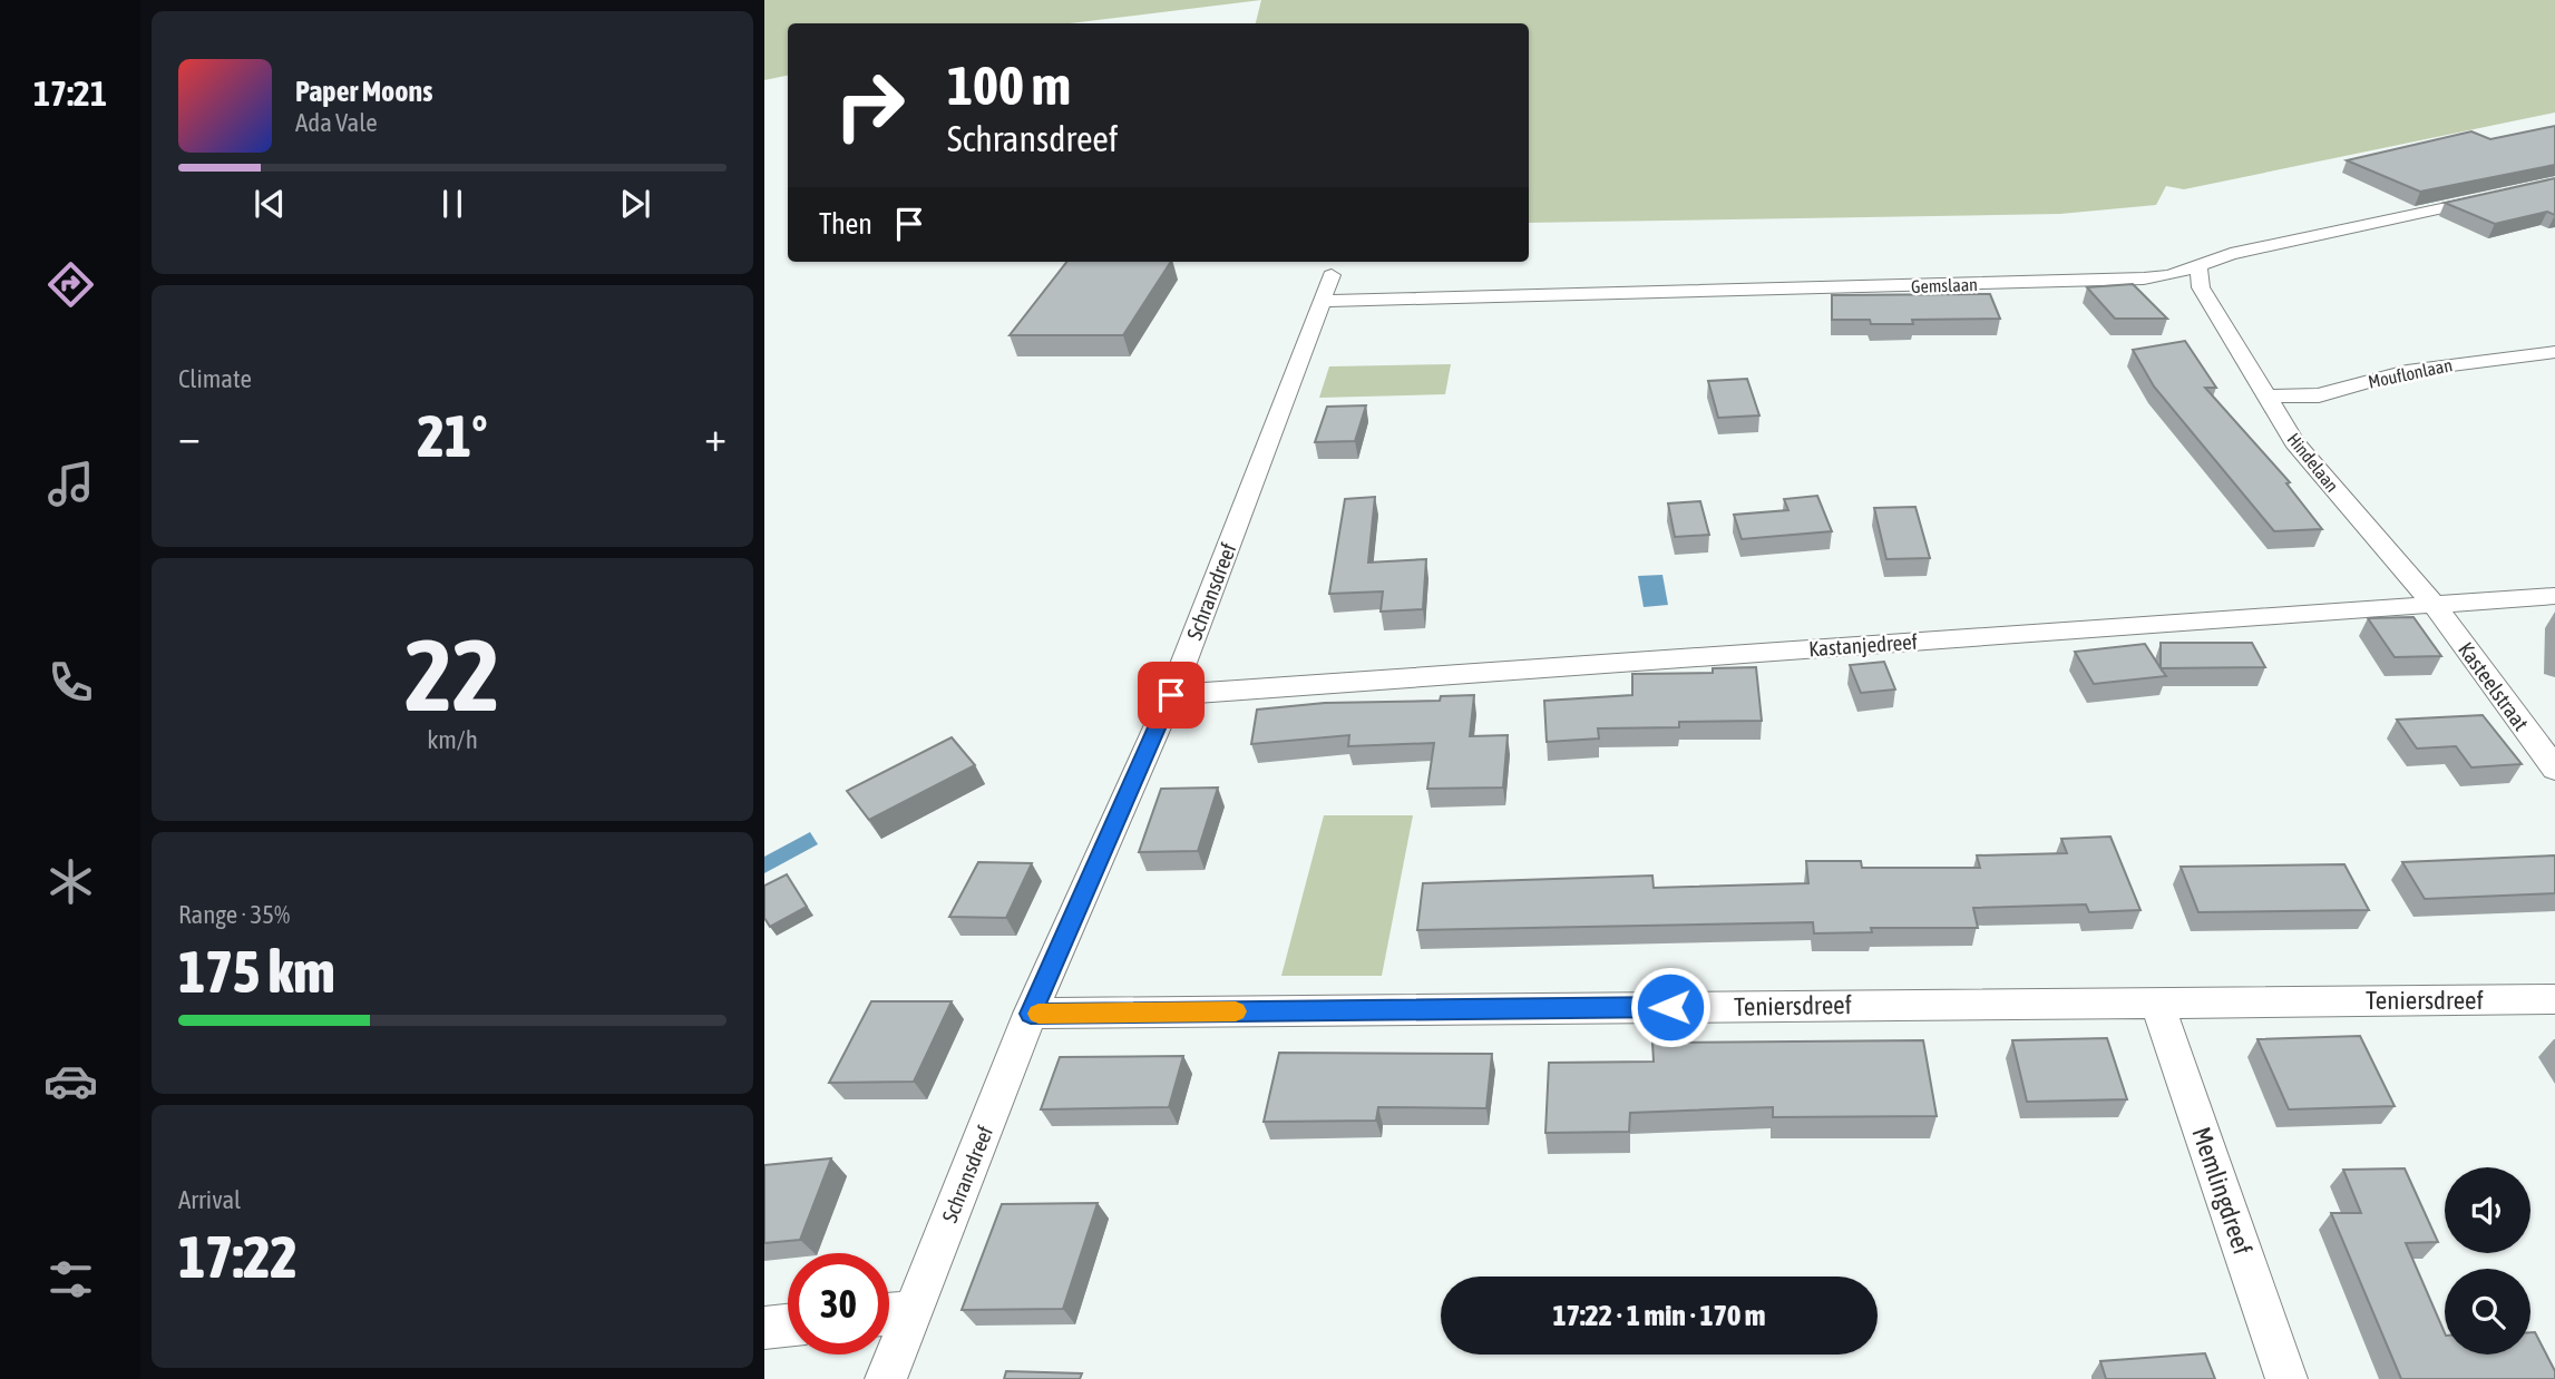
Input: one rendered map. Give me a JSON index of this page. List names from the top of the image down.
{
  "streets": {
    "street": [
      "Gemslaan",
      "Mouflonlaan",
      "Hindelaan",
      "Schransdreef",
      "Kastanjedreef",
      "Kasteelstraat",
      "Teniersdreef",
      "Memlingdreef"
    ]
  },
  "crossings": [
    ["Gemslaan", "Hindelaan"],
    ["Gemslaan", "Schransdreef"],
    ["Mouflonlaan", "Hindelaan"],
    ["Hindelaan", "Kastanjedreef"],
    ["Hindelaan", "Kasteelstraat"],
    ["Schransdreef", "Kastanjedreef"],
    ["Schransdreef", "Teniersdreef"],
    ["Kastanjedreef", "Kasteelstraat"],
    ["Teniersdreef", "Memlingdreef"]
  ],
  "page": {
    "tabs": "17:21",
    "turn": ["100 m", "Schransdreef"],
    "song": ["Paper Moons", "Ada Vale"],
    "then": "Then",
    "tile": [
      "Climate",
      ["22", "km/h"],
      ["Range · 35%", "175 km"],
      ["Arrival", "17:22"]
    ],
    "heat": ["−", "21°", "+"],
    "limit": "30",
    "trip": "17:22 · 1 min · 170 m"
  }
}
